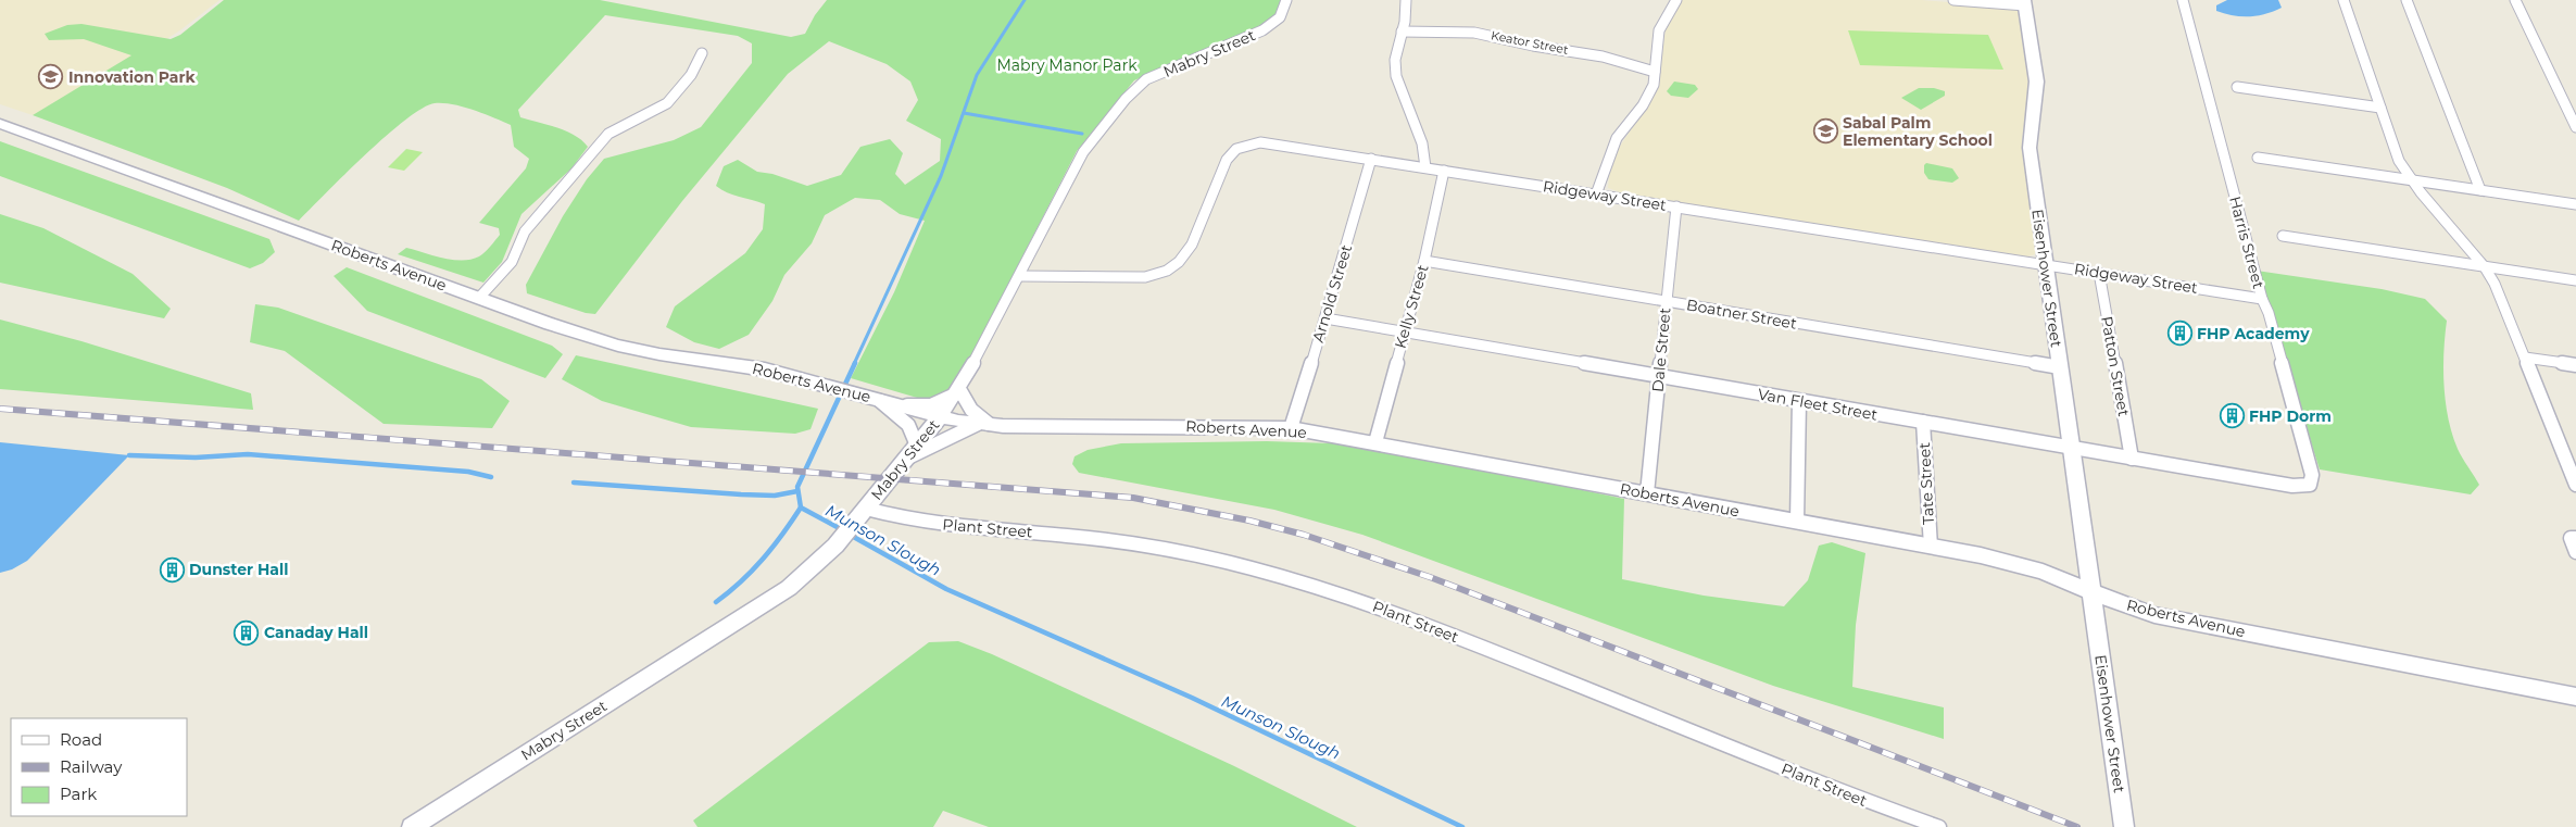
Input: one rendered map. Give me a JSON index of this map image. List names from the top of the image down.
{
  "streets": {
    "street": [
      "Keator Street",
      "Mabry Street",
      "Ridgeway Street",
      "Harris Street",
      "Roberts Avenue",
      "Eisenhower Street",
      "Arnold Street",
      "Kelly Street",
      "Boatner Street",
      "Dale Street",
      "Patton Street",
      "Van Fleet Street",
      "Tate Street",
      "Plant Street"
    ]
  },
  "crossings": [
    ["Mabry Street", "Ridgeway Street"],
    ["Mabry Street", "Roberts Avenue"],
    ["Mabry Street", "Plant Street"],
    ["Ridgeway Street", "Harris Street"],
    ["Ridgeway Street", "Eisenhower Street"],
    ["Ridgeway Street", "Arnold Street"],
    ["Ridgeway Street", "Kelly Street"],
    ["Ridgeway Street", "Dale Street"],
    ["Ridgeway Street", "Patton Street"],
    ["Harris Street", "Van Fleet Street"],
    ["Roberts Avenue", "Eisenhower Street"],
    ["Roberts Avenue", "Arnold Street"],
    ["Roberts Avenue", "Kelly Street"],
    ["Roberts Avenue", "Dale Street"],
    ["Roberts Avenue", "Tate Street"],
    ["Eisenhower Street", "Boatner Street"],
    ["Eisenhower Street", "Van Fleet Street"],
    ["Arnold Street", "Van Fleet Street"],
    ["Kelly Street", "Boatner Street"],
    ["Kelly Street", "Van Fleet Street"],
    ["Boatner Street", "Dale Street"],
    ["Dale Street", "Van Fleet Street"],
    ["Patton Street", "Van Fleet Street"],
    ["Van Fleet Street", "Tate Street"]
  ],
  "water": ["Munson Slough"],
  "parks": ["Mabry Manor Park"],
  "places": {
    "school or university": ["Innovation Park", "Sabal Palm Elementary School"],
    "building": [
      "FHP Academy",
      "FHP Dorm",
      "Dunster Hall",
      "Canaday Hall"
    ]
  },
  "legend": ["Road", "Railway", "Park"]
}
